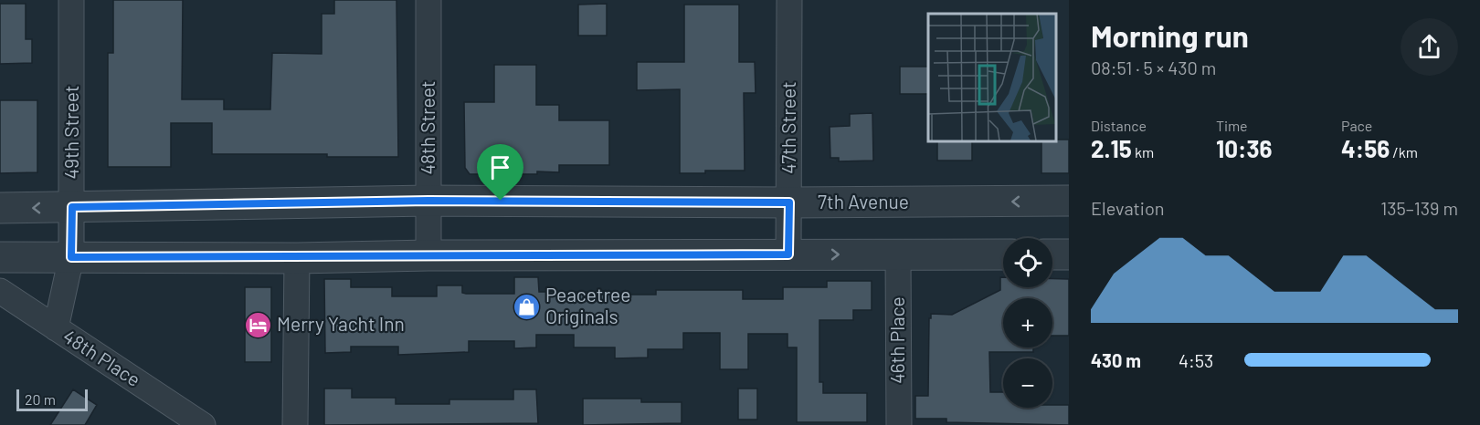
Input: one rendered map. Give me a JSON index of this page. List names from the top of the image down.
{
  "streets": {
    "street": [
      "48th Street",
      "47th Street",
      "49th Street",
      "7th Avenue",
      "46th Place",
      "48th Place"
    ]
  },
  "crossings": [
    ["48th Street", "7th Avenue"],
    ["47th Street", "7th Avenue"],
    ["49th Street", "7th Avenue"],
    ["49th Street", "48th Place"]
  ],
  "places": {
    "shop": ["Peacetree Originals"],
    "hotel": ["Merry Yacht Inn"]
  },
  "scale_bar": "20 m",
  "page": {
    "heading": ["Morning run", "08:51 · 5 × 430 m"],
    "stats": [
      ["Distance", "2.15 km"],
      ["Time", "10:36"],
      ["Pace", "4:56 /km"]
    ],
    "chart": ["Elevation", "135–139 m"],
    "map_buttons": ["+", "−"],
    "list": [
      {
        "name": "430 m",
        "note": "4:53"
      }
    ],
    "scale": "20 m"
  }
}
